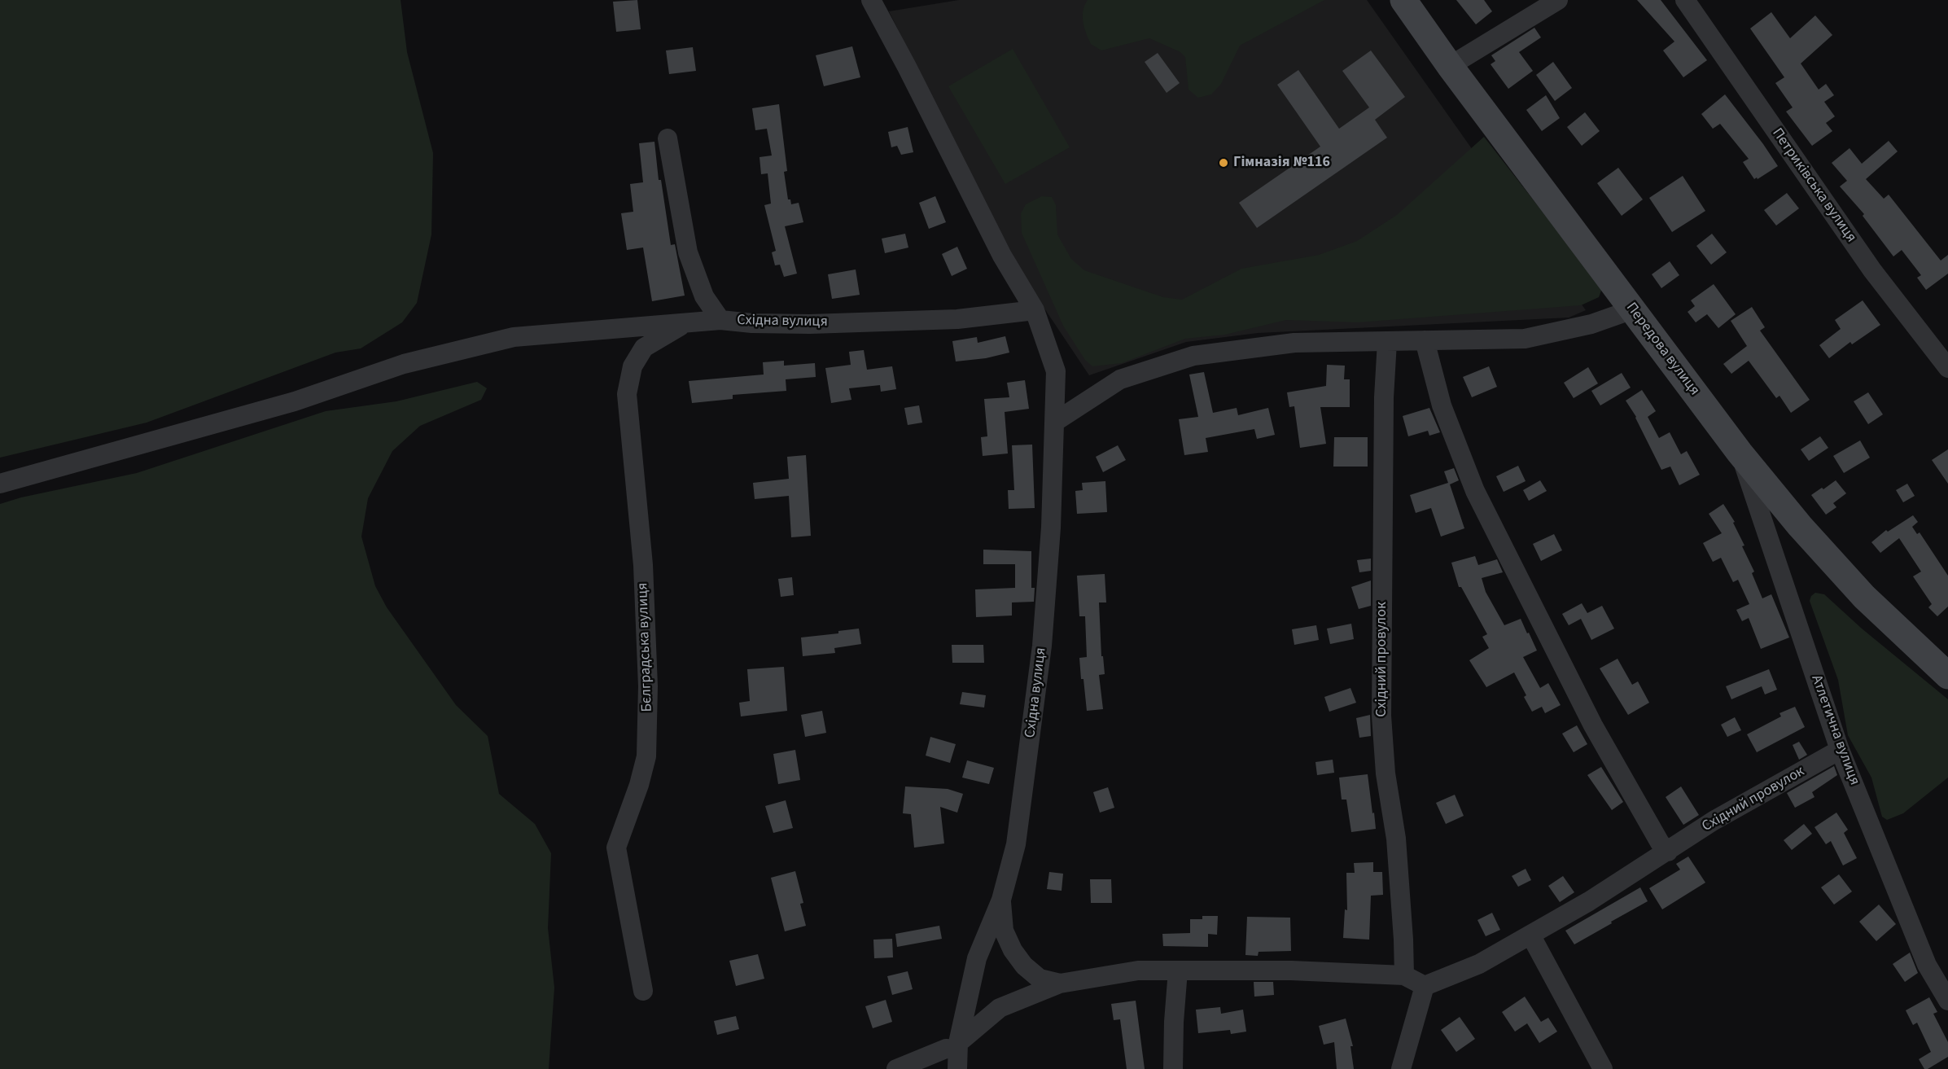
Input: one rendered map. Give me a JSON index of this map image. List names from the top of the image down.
{
  "streets": {
    "street": [
      "Петриківська вулиця",
      "Східна вулиця",
      "Передова вулиця",
      "Бєлградська вулиця",
      "Східний провулок",
      "Атлетична вулиця"
    ]
  },
  "crossings": [
    ["Передова вулиця", "Атлетична вулиця"],
    ["Східний провулок", "Атлетична вулиця"]
  ],
  "places": ["Гімназія №116"]
}
